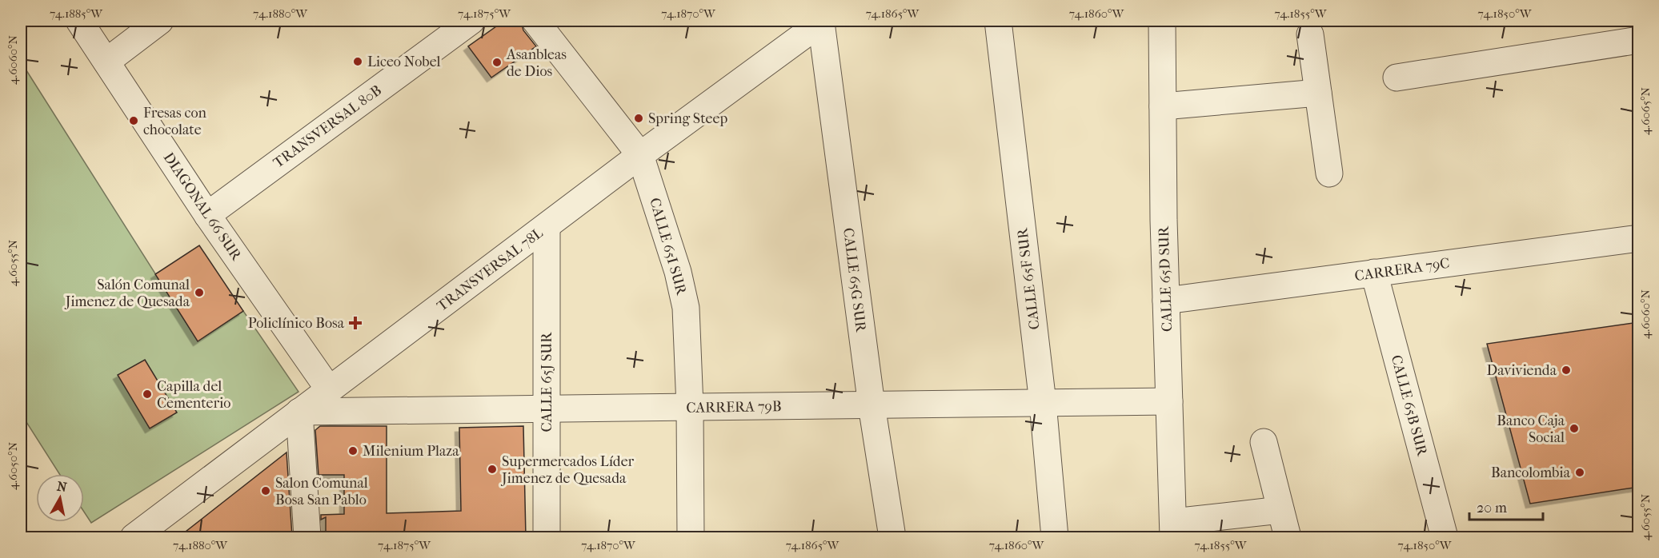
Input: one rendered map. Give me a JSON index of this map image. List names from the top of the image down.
{
  "streets": {
    "street": [
      "TRANSVERSAL 80B",
      "DIAGONAL 66 SUR",
      "CALLE 65I SUR",
      "TRANSVERSAL 78L",
      "CARRERA 79C",
      "CALLE 65F SUR",
      "CALLE 65D SUR",
      "CALLE 65G SUR",
      "CALLE 65J SUR",
      "CALLE 65B SUR",
      "CARRERA 79B"
    ]
  },
  "crossings": [
    ["TRANSVERSAL 80B", "DIAGONAL 66 SUR"],
    ["DIAGONAL 66 SUR", "TRANSVERSAL 78L"],
    ["CALLE 65I SUR", "TRANSVERSAL 78L"],
    ["CALLE 65I SUR", "CARRERA 79B"],
    ["TRANSVERSAL 78L", "CALLE 65G SUR"],
    ["TRANSVERSAL 78L", "CALLE 65J SUR"],
    ["TRANSVERSAL 78L", "CARRERA 79B"],
    ["CARRERA 79C", "CALLE 65D SUR"],
    ["CARRERA 79C", "CALLE 65B SUR"],
    ["CALLE 65F SUR", "CARRERA 79B"],
    ["CALLE 65D SUR", "CARRERA 79B"],
    ["CALLE 65G SUR", "CARRERA 79B"],
    ["CALLE 65J SUR", "CARRERA 79B"]
  ],
  "places": {
    "other": [
      "Liceo Nobel",
      "Asanbleas de Dios",
      "Spring Steep",
      "Fresas con chocolate",
      "Salón Comunal Jimenez de Quesada",
      "Davivienda",
      "Capilla del Cementerio",
      "Banco Caja Social",
      "Milenium Plaza",
      "Supermercados Líder Jimenez de Quesada",
      "Bancolombia",
      "Salon Comunal Bosa San Pablo"
    ],
    "health": ["Policlínico Bosa"]
  },
  "scale_bar": "20 m",
  "north": "top",
  "coordinates": [
    "74.1885°W",
    "74.1880°W",
    "74.1875°W",
    "74.1870°W",
    "74.1865°W",
    "74.1860°W",
    "74.1855°W",
    "74.1850°W",
    "4.6060°N",
    "4.6065°N",
    "4.6055°N",
    "4.6050°N"
  ]
}
